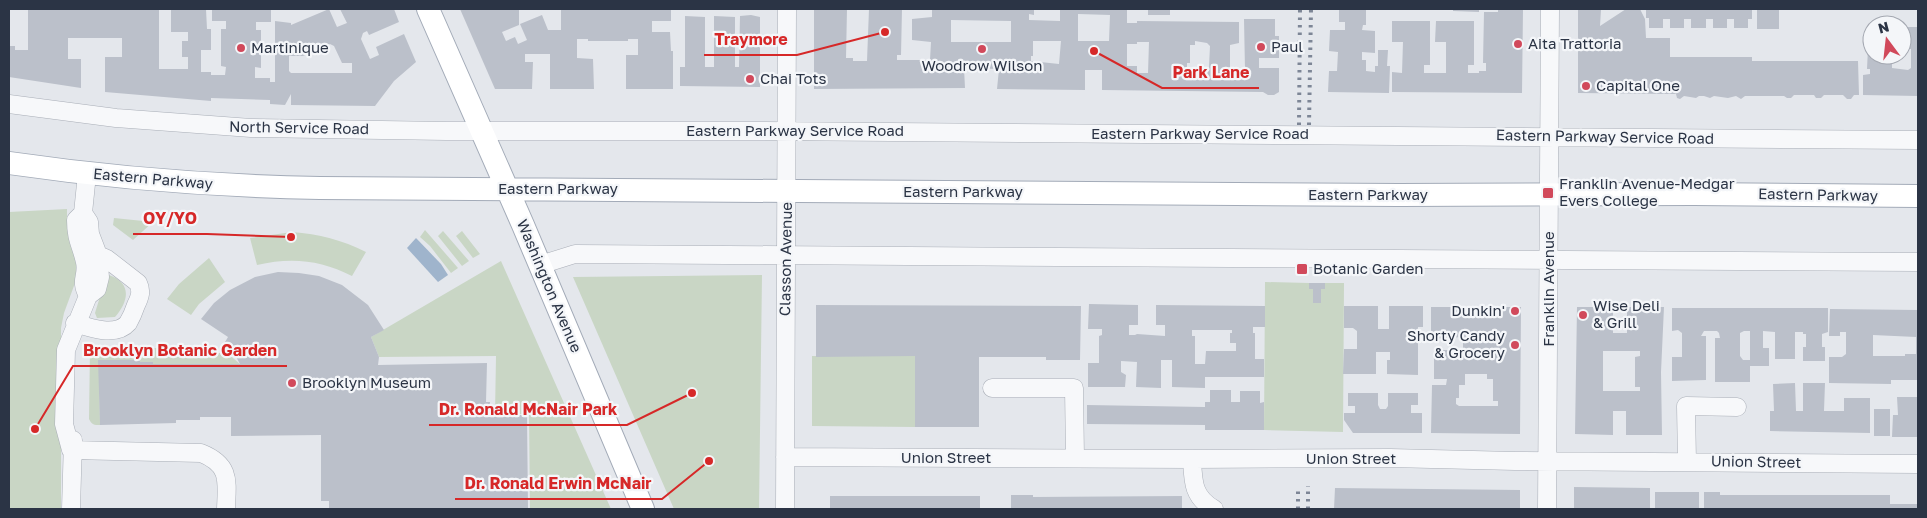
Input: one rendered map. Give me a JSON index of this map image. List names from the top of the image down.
{
  "streets": {
    "main road": ["Eastern Parkway", "Washington Avenue"],
    "street": [
      "North Service Road",
      "Eastern Parkway Service Road",
      "Classon Avenue",
      "Franklin Avenue",
      "Union Street"
    ]
  },
  "crossings": [
    ["North Service Road", "Eastern Parkway Service Road"],
    ["North Service Road", "Washington Avenue"],
    ["Eastern Parkway Service Road", "Classon Avenue"],
    ["Eastern Parkway Service Road", "Washington Avenue"],
    ["Eastern Parkway Service Road", "Franklin Avenue"],
    ["Eastern Parkway", "Classon Avenue"],
    ["Eastern Parkway", "Washington Avenue"],
    ["Eastern Parkway", "Franklin Avenue"],
    ["Classon Avenue", "Union Street"],
    ["Franklin Avenue", "Union Street"]
  ],
  "places": {
    "other": [
      "Traymore",
      "Aita Trattoria",
      "Paul",
      "Martinique",
      "Woodrow Wilson",
      "Park Lane",
      "Chai Tots",
      "Capital One",
      "OY/YO",
      "Dunkin'",
      "Wise Deli & Grill",
      "Shorty Candy & Grocery",
      "Brooklyn Museum",
      "Dr. Ronald McNair Park",
      "Brooklyn Botanic Garden",
      "Dr. Ronald Erwin McNair"
    ],
    "transit": ["Franklin Avenue-Medgar Evers College", "Botanic Garden"]
  },
  "north": "top"
}
